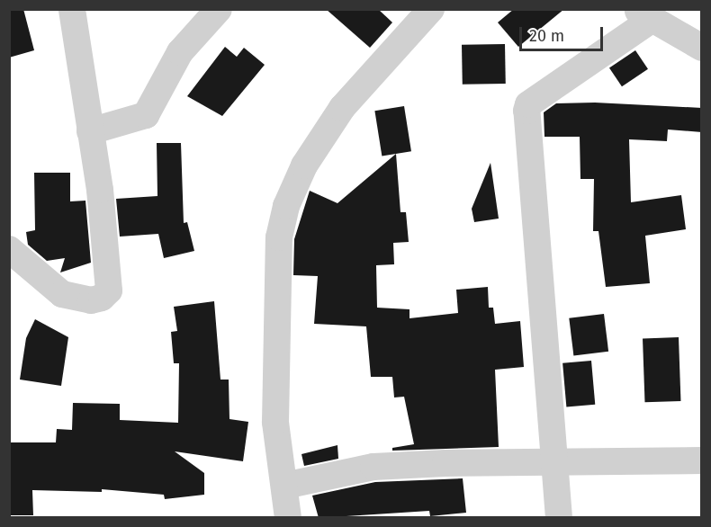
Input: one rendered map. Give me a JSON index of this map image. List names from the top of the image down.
{
  "scale_bar": "20 m"
}
